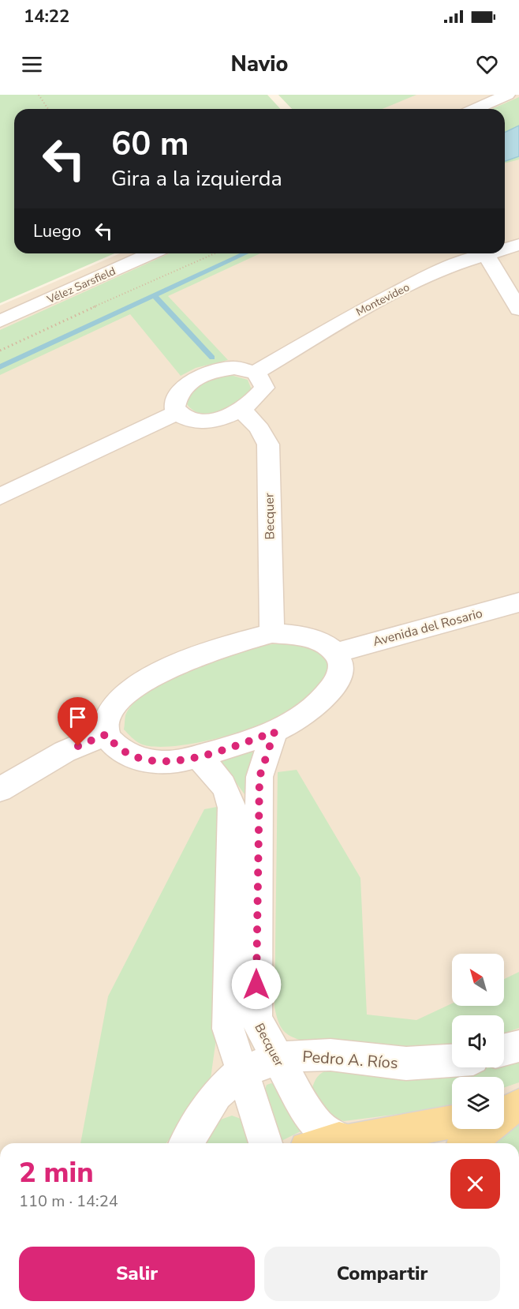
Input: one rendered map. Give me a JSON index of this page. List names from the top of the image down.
{
  "streets": {
    "street": [
      "Vélez Sarsfield",
      "Montevideo",
      "Becquer",
      "Avenida del Rosario",
      "Pedro A. Ríos"
    ]
  },
  "crossings": [
    ["Becquer", "Pedro A. Ríos"]
  ],
  "north": "top left",
  "page": {
    "status": "14:22",
    "header": "Navio",
    "turn": ["60 m", "Gira a la izquierda"],
    "then": "Luego",
    "heading": ["2 min", "110 m · 14:24"],
    "buttons": ["Salir", "Compartir"]
  }
}
